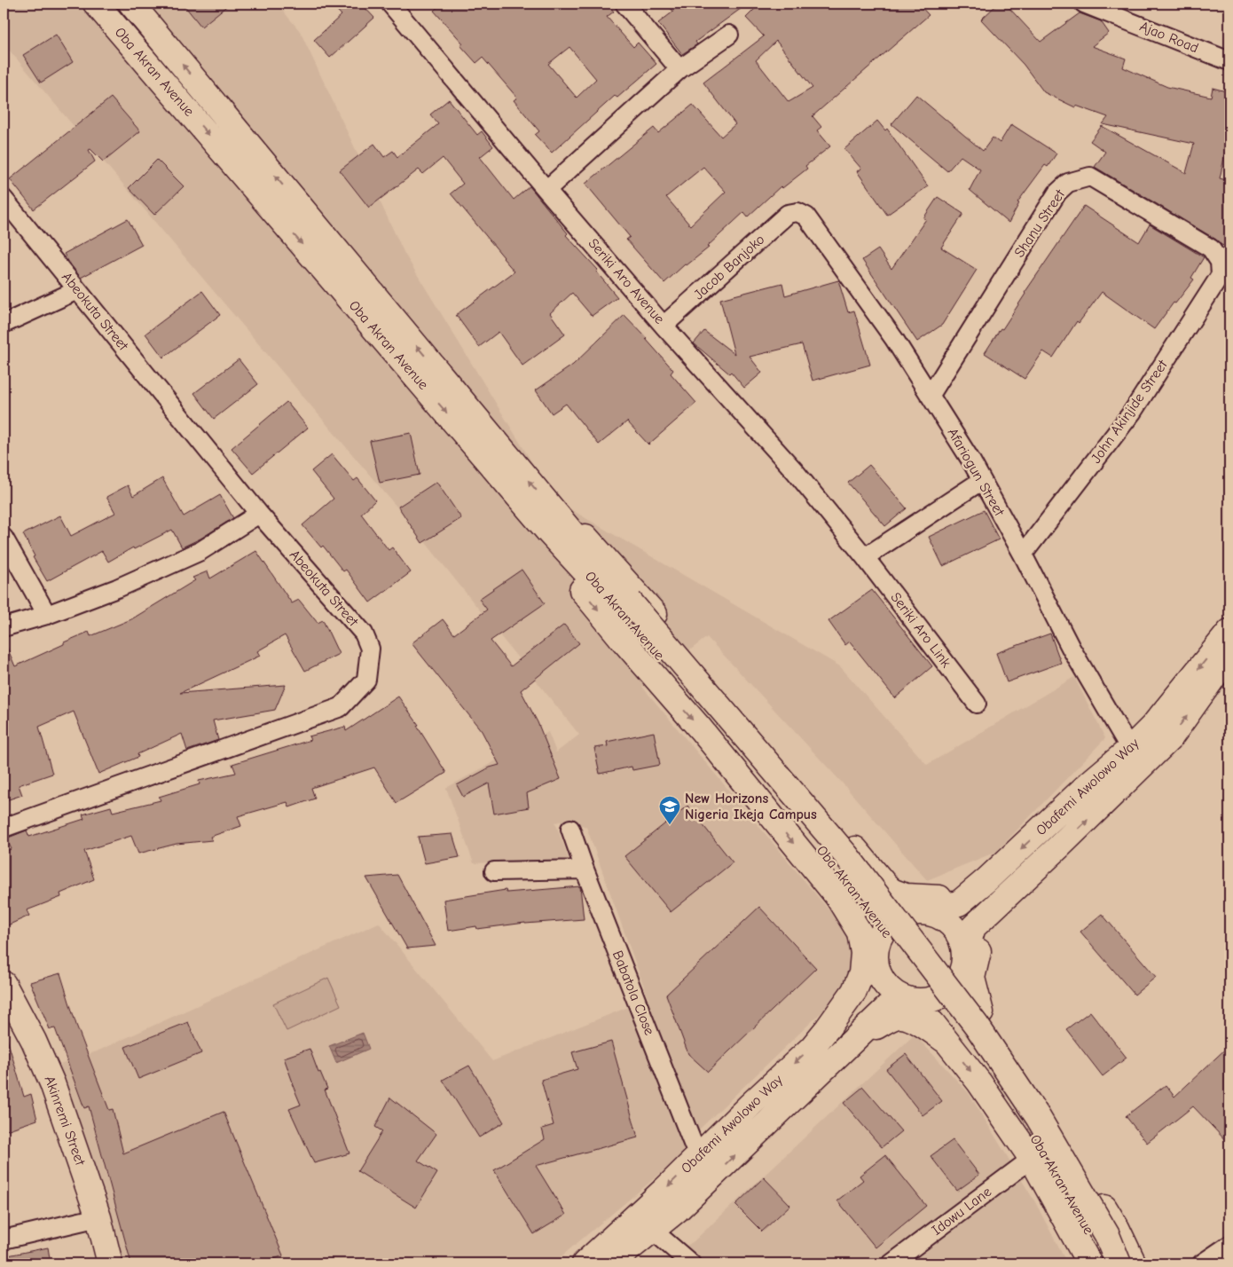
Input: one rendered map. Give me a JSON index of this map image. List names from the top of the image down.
{
  "streets": {
    "main road": ["Oba Akran Avenue", "Obafemi Awolowo Way", "Akinremi Street"],
    "street": [
      "Ajao Road",
      "Shanu Street",
      "Jacob Banjoko",
      "Seriki Aro Avenue",
      "Abeokuta Street",
      "John Akinjide Street",
      "Afariogun Street",
      "Seriki Aro Link",
      "Babatola Close",
      "Idowu Lane"
    ]
  },
  "crossings": [
    ["Shanu Street", "John Akinjide Street"],
    ["Shanu Street", "Afariogun Street"],
    ["Jacob Banjoko", "Seriki Aro Avenue"],
    ["Jacob Banjoko", "Afariogun Street"],
    ["Seriki Aro Avenue", "Seriki Aro Link"],
    ["John Akinjide Street", "Afariogun Street"],
    ["Afariogun Street", "Obafemi Awolowo Way"],
    ["Obafemi Awolowo Way", "Babatola Close"]
  ],
  "places": {
    "school or university": ["New Horizons Nigeria Ikeja Campus"]
  }
}
